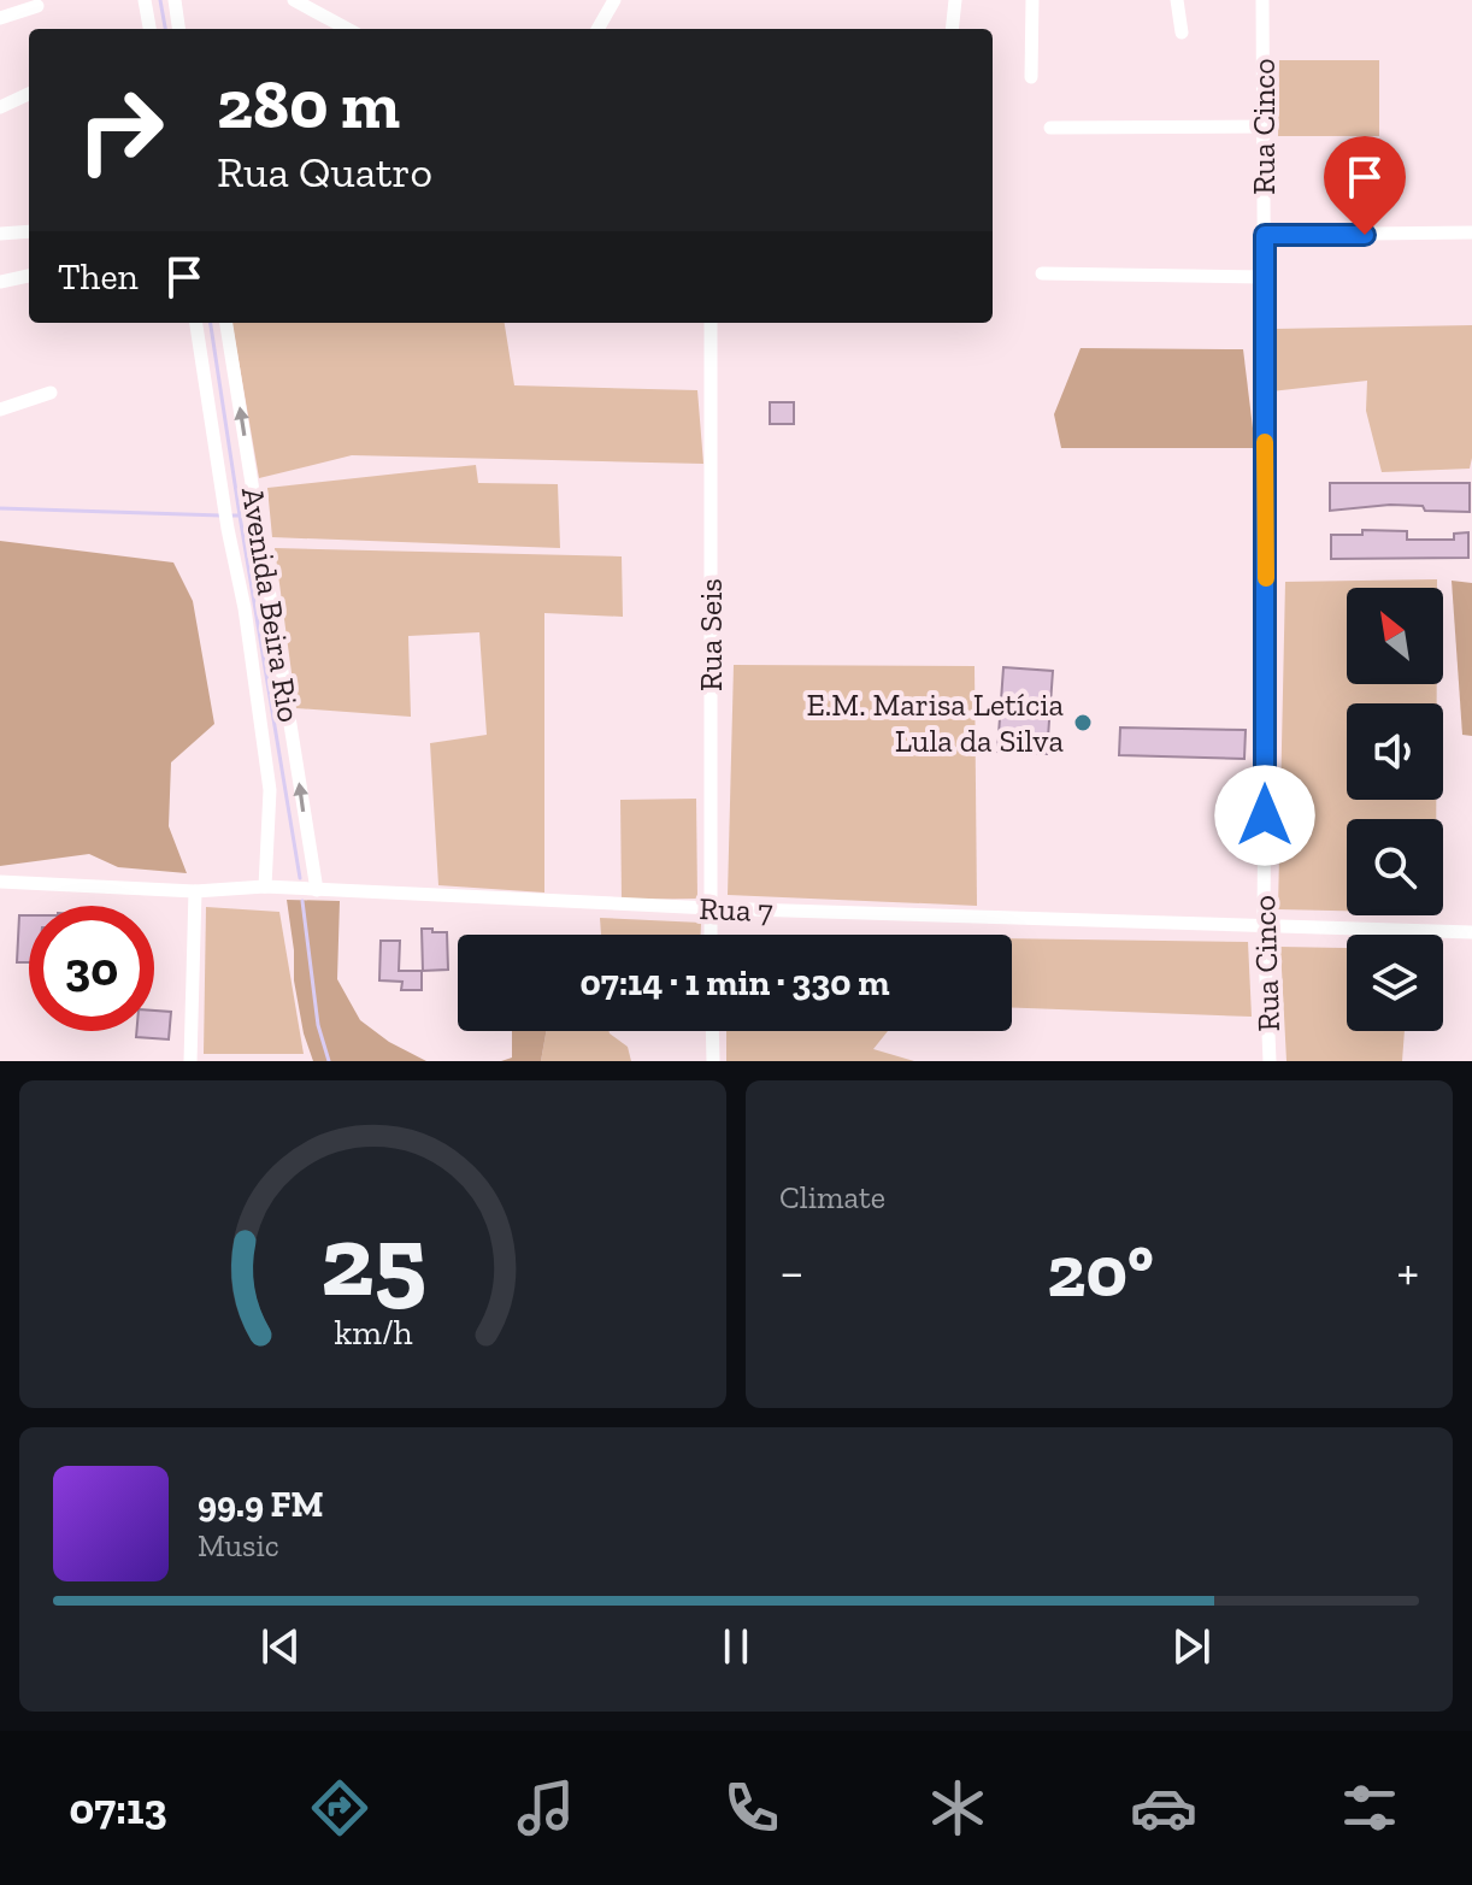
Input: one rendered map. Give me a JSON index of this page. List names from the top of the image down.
{
  "streets": {
    "street": [
      "Rua Cinco",
      "Avenida Beira Rio",
      "Rua Seis",
      "Rua 7"
    ]
  },
  "crossings": [
    ["Rua Cinco", "Rua 7"],
    ["Avenida Beira Rio", "Rua 7"],
    ["Rua Seis", "Rua 7"]
  ],
  "places": ["E.M. Marisa Letícia Lula da Silva"],
  "north": "top left",
  "page": {
    "turn": ["280 m", "Rua Quatro"],
    "then": "Then",
    "limit": "30",
    "trip": "07:14 · 1 min · 330 m",
    "tile": "Climate",
    "heat": ["−", "20°", "+"],
    "song": ["99.9 FM", "Music"],
    "tabs": "07:13",
    "gauge": ["25", "km/h"]
  }
}
